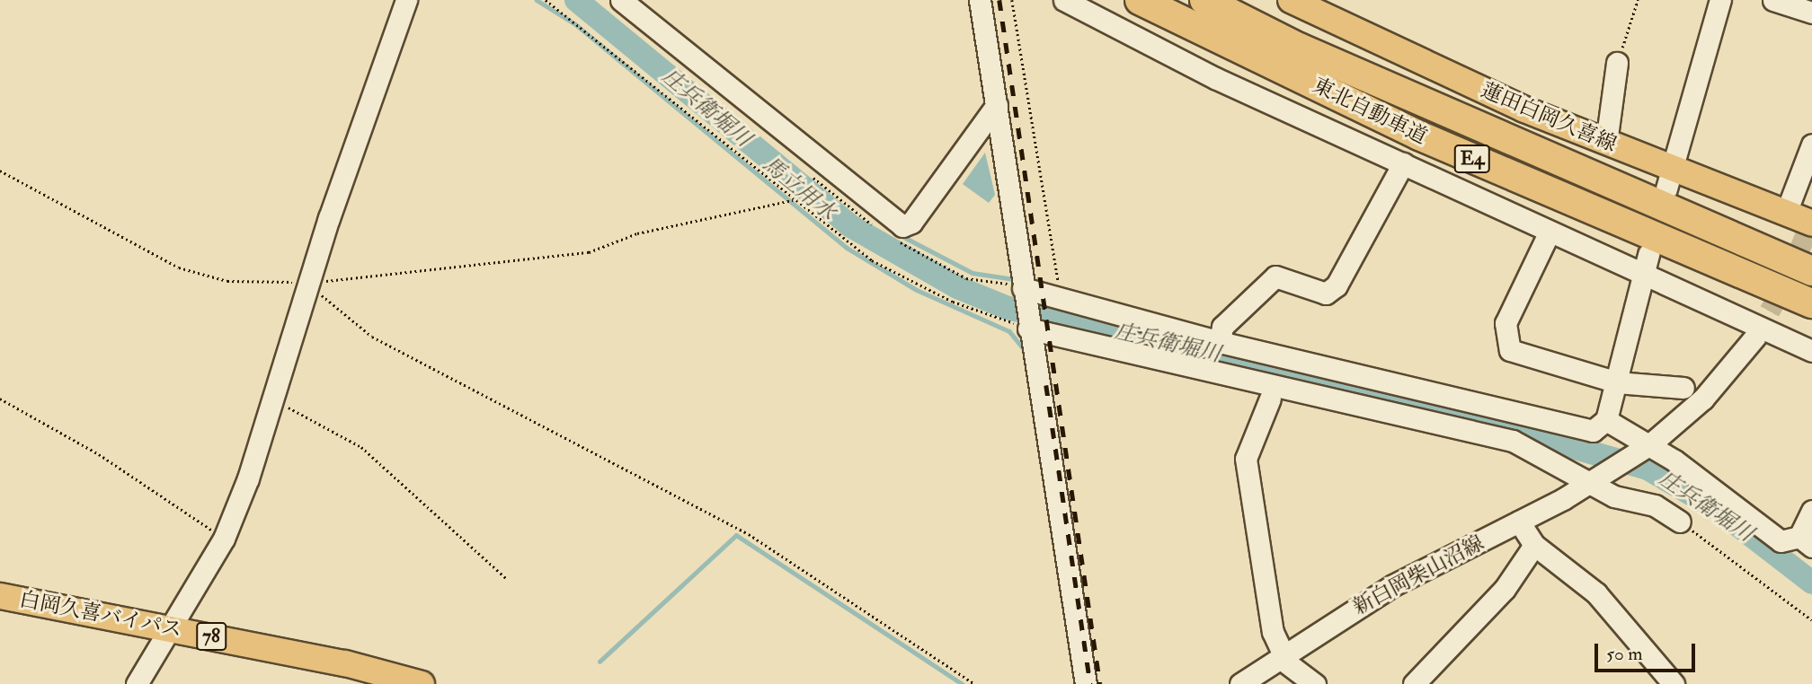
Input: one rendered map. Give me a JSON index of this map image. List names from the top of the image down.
{
  "streets": {
    "highway": ["東北自動車道", "E4"],
    "main road": ["蓮田白岡久喜線", "白岡久喜バイパス", "78"],
    "street": ["新白岡柴山沼線"]
  },
  "water": ["庄兵衛堀川", "馬立用水"],
  "scale_bar": "50 m"
}
